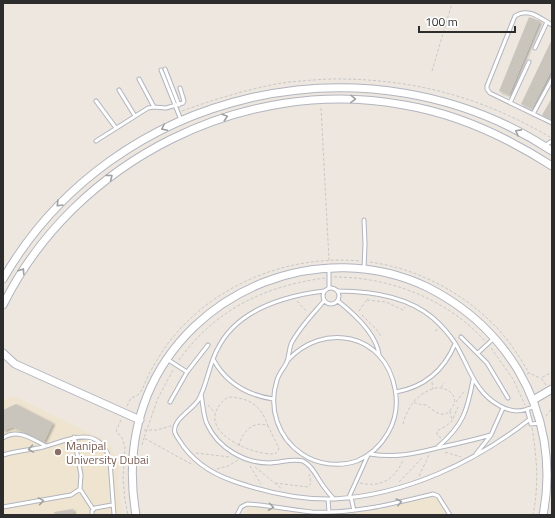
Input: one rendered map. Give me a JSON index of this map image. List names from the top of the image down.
{
  "places": ["Manipal University Dubai"],
  "scale_bar": "100 m"
}
